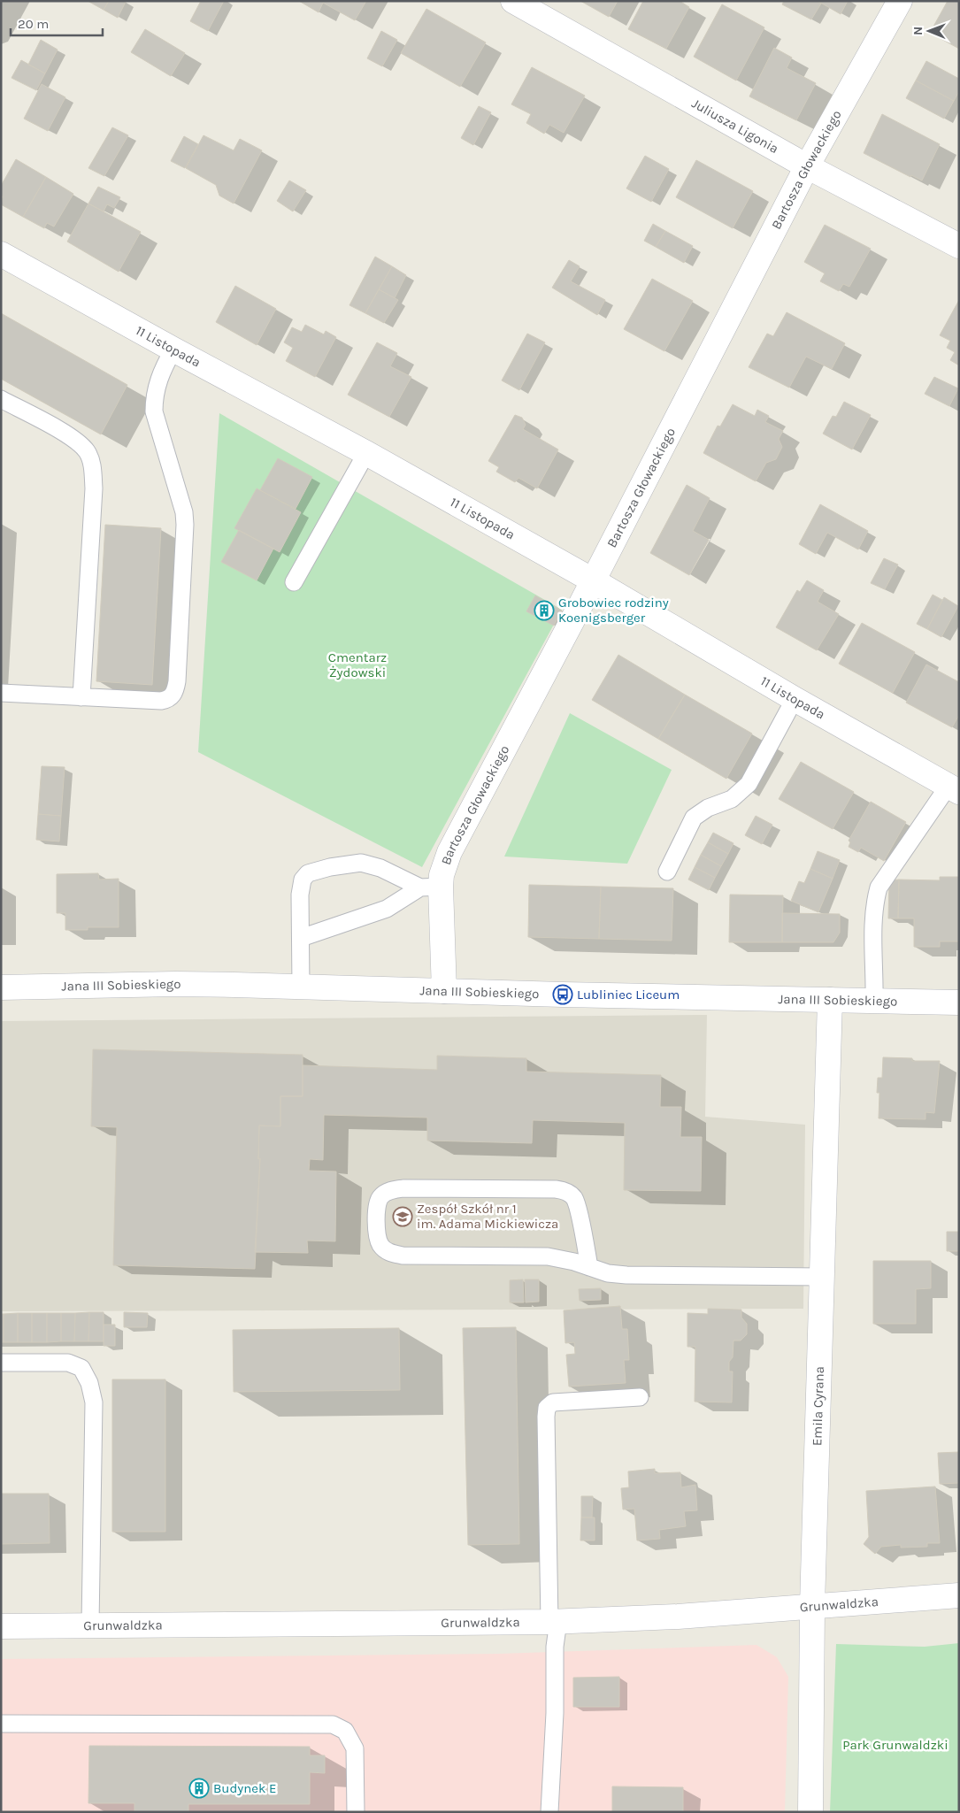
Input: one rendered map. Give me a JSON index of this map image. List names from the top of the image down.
{
  "streets": {
    "street": [
      "Juliusza Ligonia",
      "Bartosza Głowackiego",
      "11 Listopada",
      "Jana III Sobieskiego",
      "Emila Cyrana",
      "Grunwaldzka"
    ]
  },
  "crossings": [
    ["Juliusza Ligonia", "Bartosza Głowackiego"],
    ["Bartosza Głowackiego", "11 Listopada"],
    ["Bartosza Głowackiego", "Jana III Sobieskiego"],
    ["Jana III Sobieskiego", "Emila Cyrana"],
    ["Emila Cyrana", "Grunwaldzka"]
  ],
  "parks": ["Cmentarz Żydowski", "Park Grunwaldzki"],
  "places": {
    "building": ["Grobowiec rodziny Koenigsberger", "Budynek E"],
    "bus stop": ["Lubliniec Liceum"],
    "school or university": ["Zespół Szkół nr 1 im. Adama Mickiewicza"]
  },
  "scale_bar": "20 m",
  "north": "left"
}
